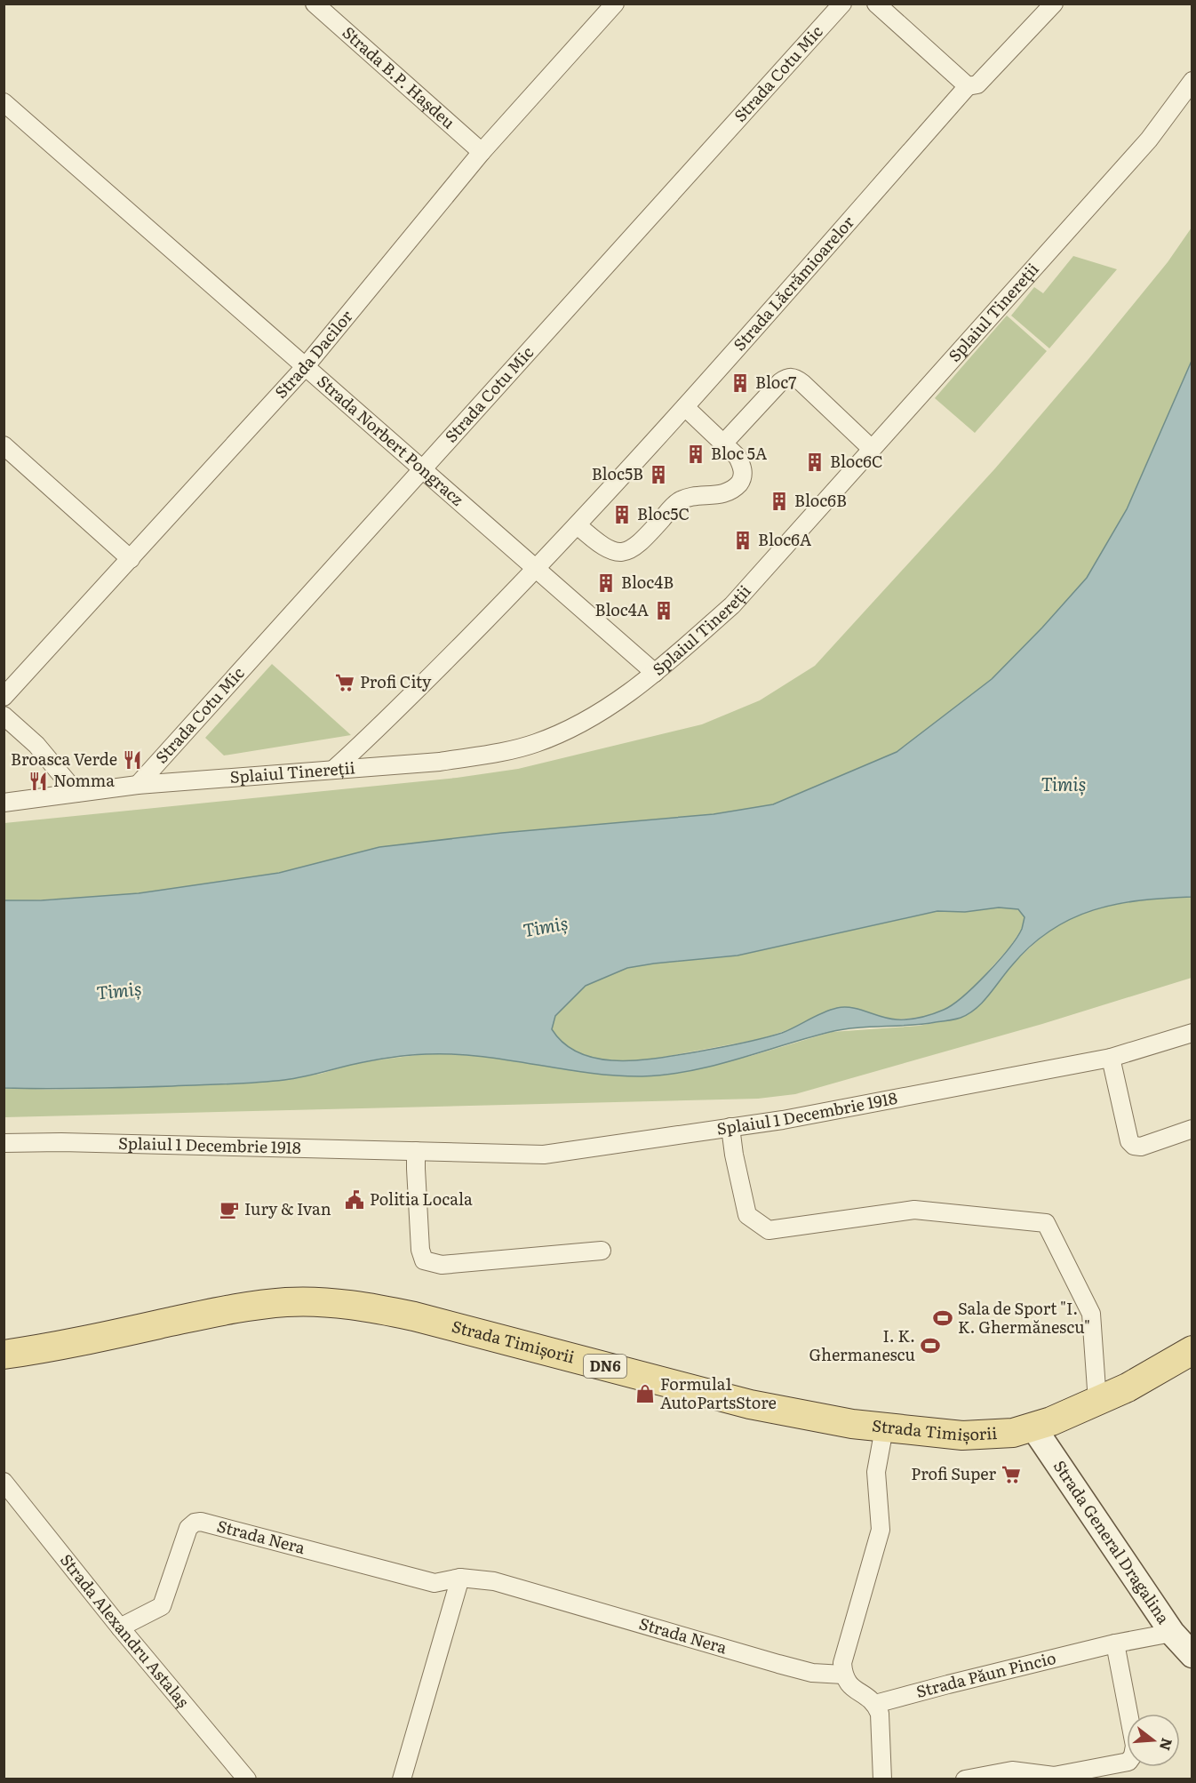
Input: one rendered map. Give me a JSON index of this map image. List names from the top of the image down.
{
  "streets": {
    "main road": ["Strada Timișorii", "DN6", "Strada General Dragalina"],
    "street": [
      "Strada Cotu Mic",
      "Strada B.P. Hașdeu",
      "Strada Lăcrămioarelor",
      "Splaiul Tinereții",
      "Strada Dacilor",
      "Strada Norbert Pongracz",
      "Splaiul 1 Decembrie 1918",
      "Strada Nera",
      "Strada Alexandru Astalaș",
      "Strada Păun Pincio"
    ]
  },
  "crossings": [
    ["Strada Cotu Mic", "Splaiul Tinereții"],
    ["Strada Cotu Mic", "Strada Norbert Pongracz"],
    ["Strada B.P. Hașdeu", "Strada Dacilor"],
    ["Strada Lăcrămioarelor", "Splaiul Tinereții"],
    ["Strada Lăcrămioarelor", "Strada Norbert Pongracz"],
    ["Splaiul Tinereții", "Strada Norbert Pongracz"],
    ["Strada Dacilor", "Strada Norbert Pongracz"],
    ["Strada Timișorii", "Strada General Dragalina"],
    ["Strada Nera", "Strada Alexandru Astalaș"],
    ["Strada General Dragalina", "Strada Păun Pincio"]
  ],
  "water": ["Timiș"],
  "places": {
    "building": [
      "Bloc7",
      "Bloc 5A",
      "Bloc6C",
      "Bloc5B",
      "Bloc6B",
      "Bloc5C",
      "Bloc6A",
      "Bloc4B",
      "Bloc4A"
    ],
    "supermarket": ["Profi City", "Profi Super"],
    "restaurant": ["Broasca Verde", "Nomma"],
    "public building": ["Politia Locala"],
    "cafe": ["Iury & Ivan"],
    "sports": ["Sala de Sport \"I. K. Ghermănescu\"", "I. K. Ghermanescu"],
    "shop": ["Formula1 AutoPartsStore"]
  },
  "north": "right"
}
